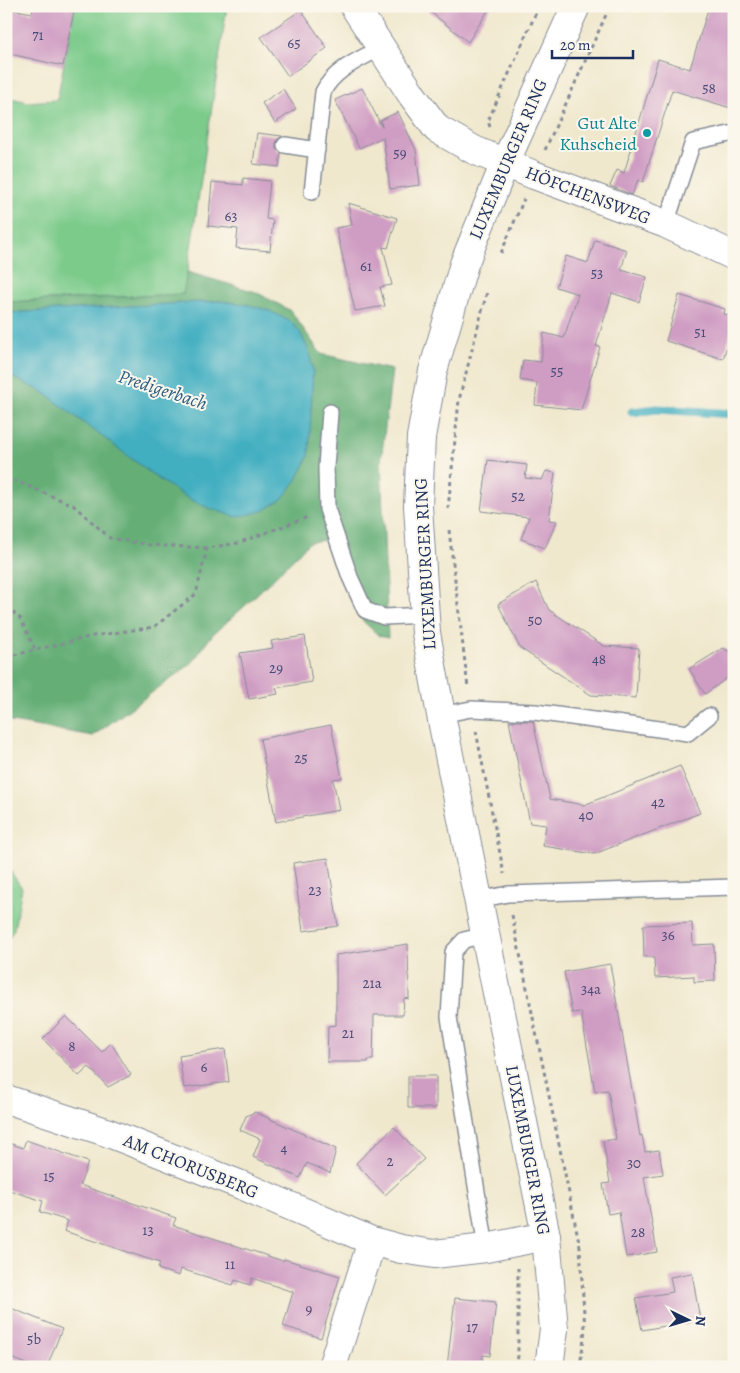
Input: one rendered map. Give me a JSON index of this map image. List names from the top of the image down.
{
  "streets": {
    "main road": ["LUXEMBURGER RING", "HÖFCHENSWEG", "AM CHORUSBERG"]
  },
  "crossings": [
    ["LUXEMBURGER RING", "HÖFCHENSWEG"],
    ["LUXEMBURGER RING", "AM CHORUSBERG"]
  ],
  "water": ["Predigerbach"],
  "places": ["Gut Alte Kuhscheid"],
  "house_numbers": [
    "71",
    "65",
    "58",
    "59",
    "63",
    "61",
    "53",
    "51",
    "55",
    "52",
    "50",
    "48",
    "29",
    "25",
    "42",
    "40",
    "23",
    "36",
    "21a",
    "34a",
    "21",
    "8",
    "6",
    "4",
    "2",
    "30",
    "15",
    "13",
    "28",
    "11",
    "9",
    "17",
    "5b"
  ],
  "scale_bar": "20 m",
  "north": "right"
}
